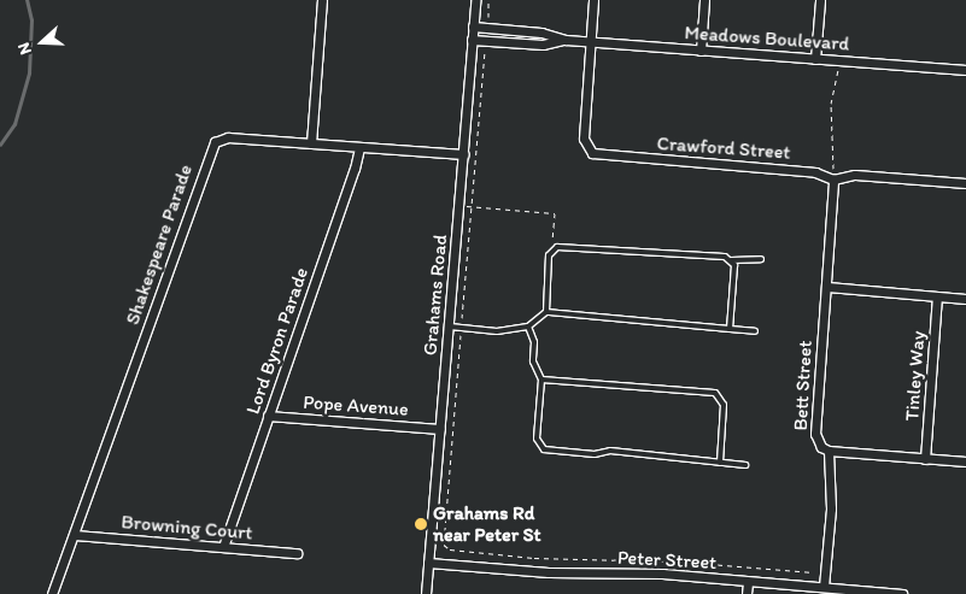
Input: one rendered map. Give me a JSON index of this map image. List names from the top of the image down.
{
  "streets": {
    "street": [
      "Meadows Boulevard",
      "Crawford Street",
      "Shakespeare Parade",
      "Grahams Road",
      "Lord Byron Parade",
      "Tinley Way",
      "Bett Street",
      "Pope Avenue",
      "Browning Court",
      "Peter Street"
    ]
  },
  "crossings": [
    ["Meadows Boulevard", "Crawford Street"],
    ["Meadows Boulevard", "Grahams Road"],
    ["Crawford Street", "Bett Street"],
    ["Shakespeare Parade", "Grahams Road"],
    ["Shakespeare Parade", "Lord Byron Parade"],
    ["Shakespeare Parade", "Browning Court"],
    ["Grahams Road", "Pope Avenue"],
    ["Grahams Road", "Peter Street"],
    ["Lord Byron Parade", "Pope Avenue"],
    ["Lord Byron Parade", "Browning Court"],
    ["Bett Street", "Peter Street"]
  ],
  "places": ["Grahams Rd near Peter St"],
  "north": "left"
}
